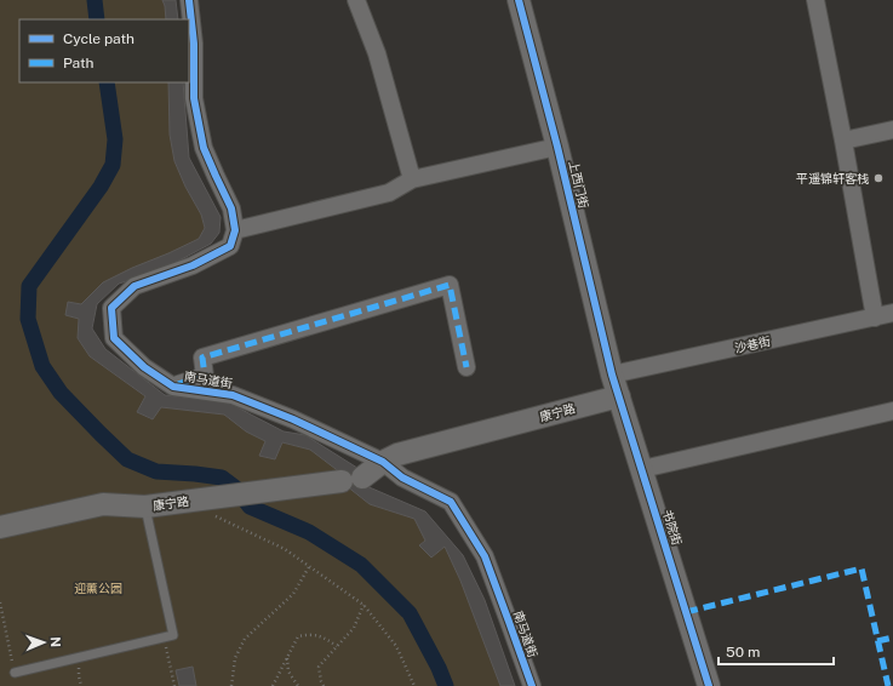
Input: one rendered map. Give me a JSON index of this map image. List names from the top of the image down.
{
  "streets": {
    "street": [
      "上西门街",
      "沙巷街",
      "南马道街",
      "康宁路",
      "书院街"
    ]
  },
  "crossings": [
    ["上西门街", "沙巷街"],
    ["上西门街", "书院街"],
    ["沙巷街", "书院街"],
    ["南马道街", "康宁路"],
    ["康宁路", "书院街"]
  ],
  "parks": ["迎薰公园"],
  "places": ["平遥锦轩客栈"],
  "legend": ["Cycle path", "Path"],
  "scale_bar": "50 m",
  "north": "right"
}
